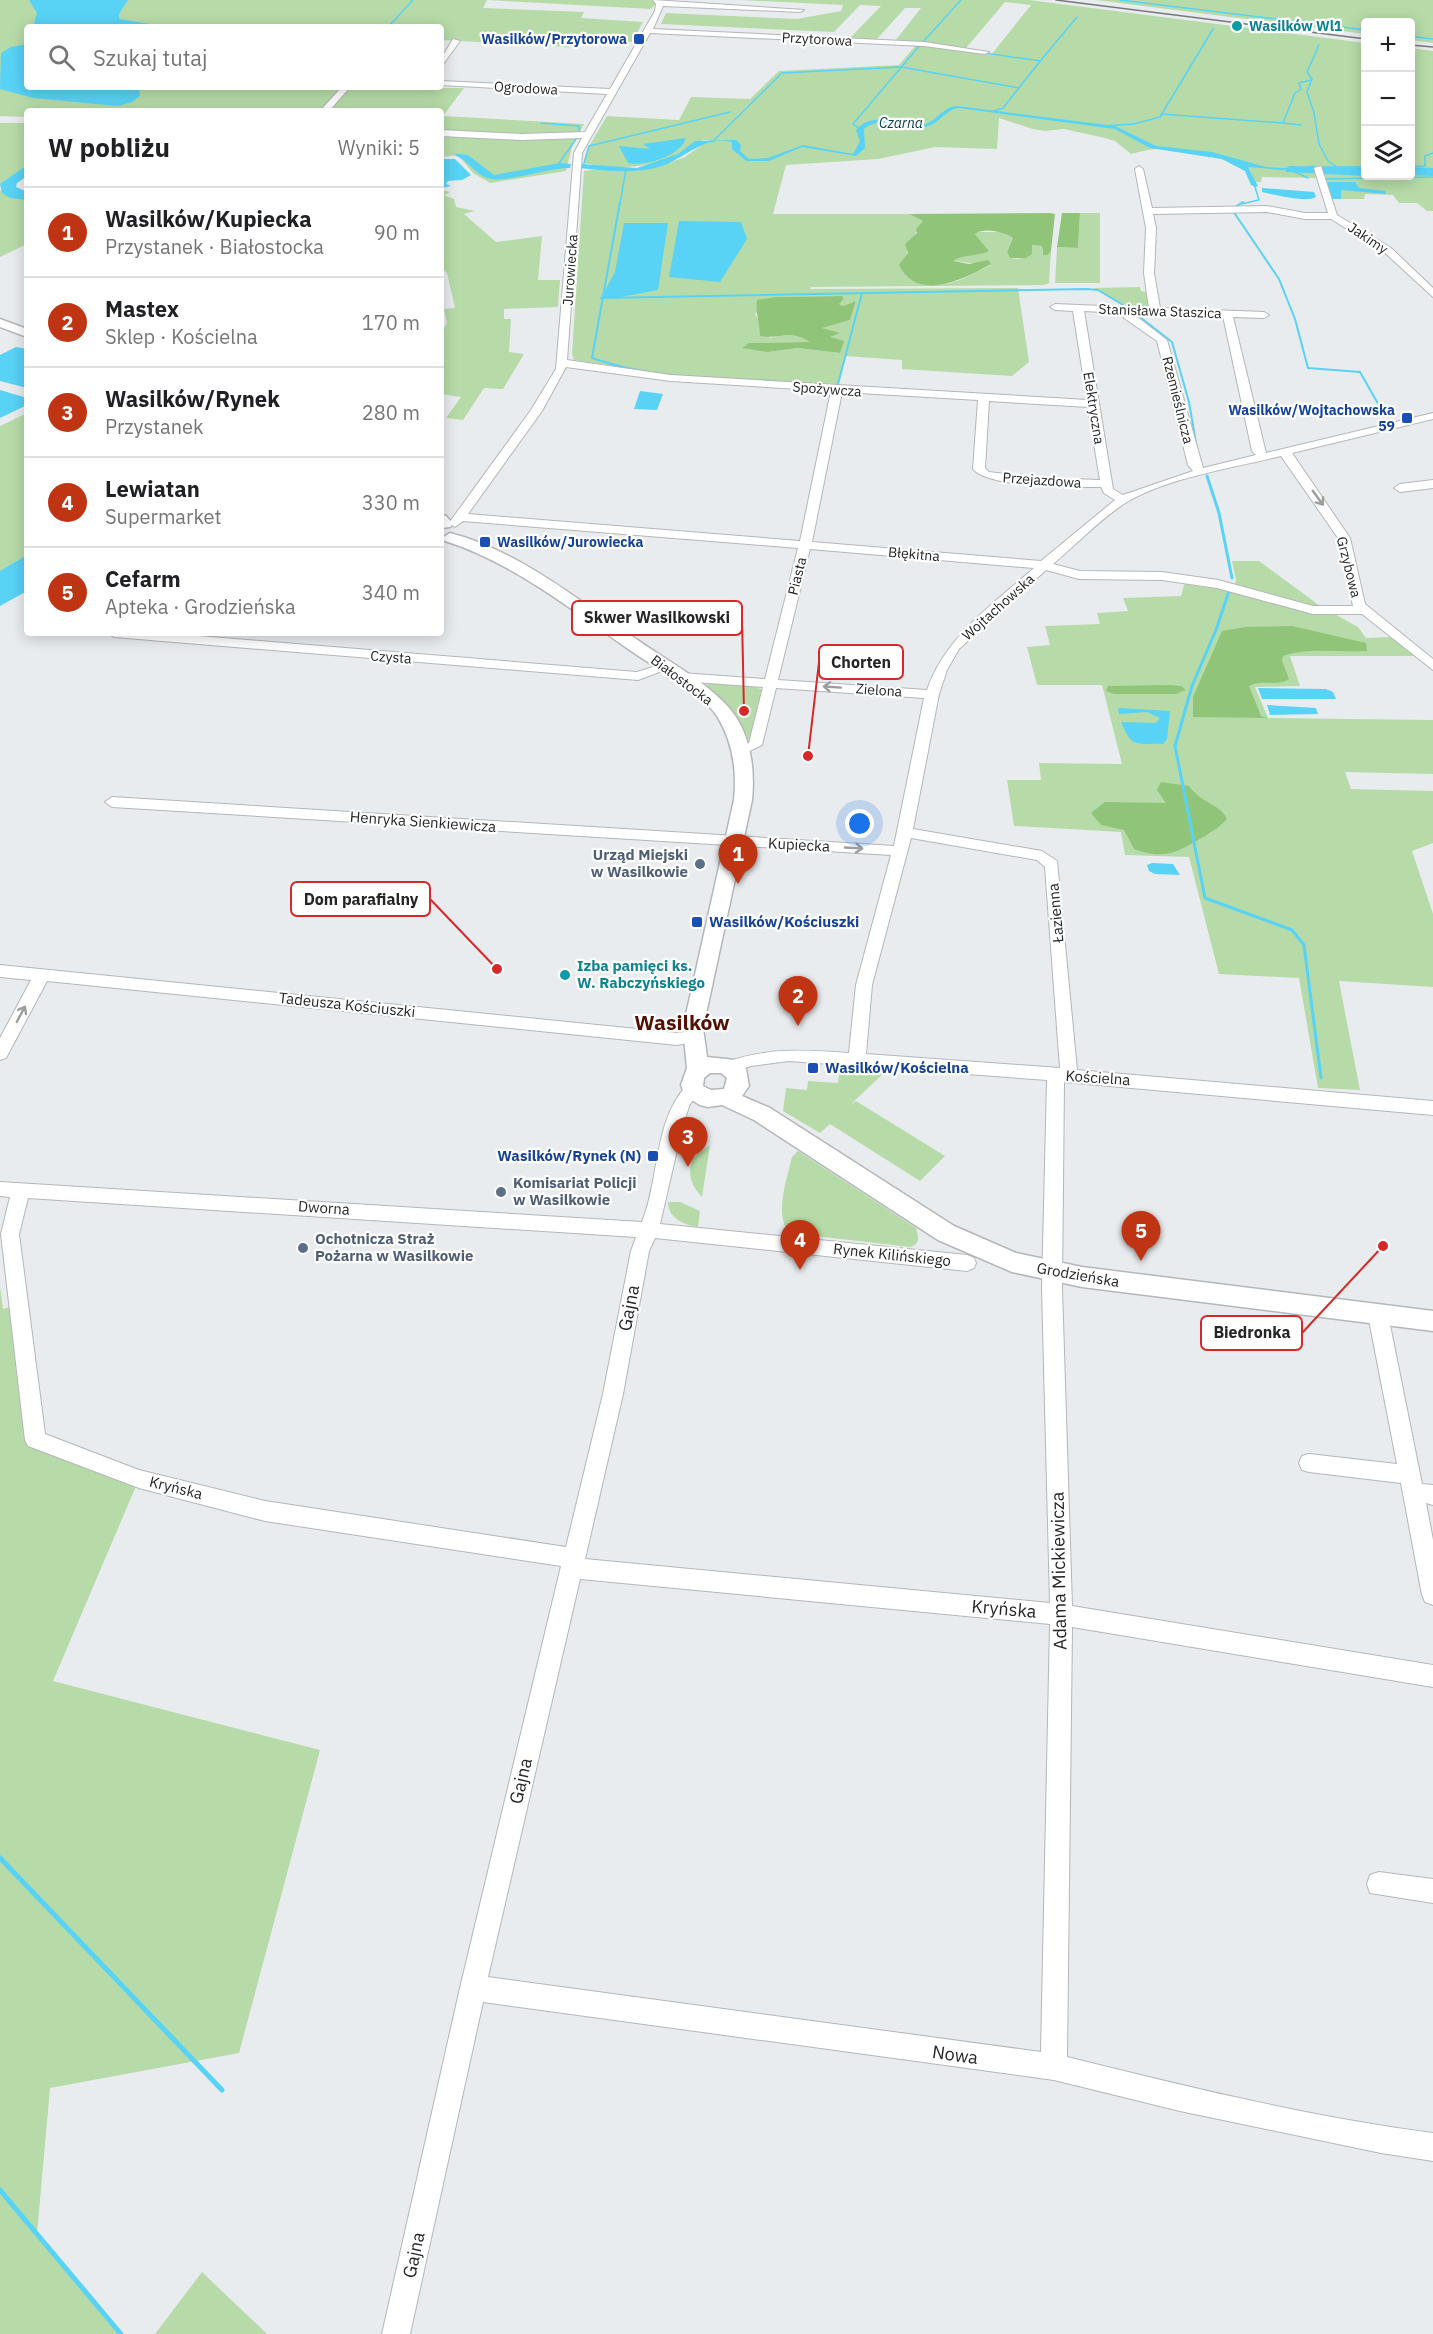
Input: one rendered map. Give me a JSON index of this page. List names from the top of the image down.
{
  "streets": {
    "main road": ["Białostocka", "Grodzieńska"],
    "street": [
      "Przytorowa",
      "Ogrodowa",
      "Jakimy",
      "Jurowiecka",
      "Stanisława Staszica",
      "Spożywcza",
      "Rzemieślnicza",
      "Elektryczna",
      "Przejazdowa",
      "Błękitna",
      "Grzybowa",
      "Piasta",
      "Wojtachowska",
      "Czysta",
      "Zielona",
      "Henryka Sienkiewicza",
      "Kupiecka",
      "Łazienna",
      "Tadeusza Kościuszki",
      "Kościelna",
      "Dworna",
      "Rynek Kilińskiego",
      "Gajna",
      "Kryńska",
      "Adama Mickiewicza",
      "Nowa"
    ]
  },
  "crossings": [
    ["Przytorowa", "Jurowiecka"],
    ["Ogrodowa", "Jurowiecka"],
    ["Jurowiecka", "Spożywcza"],
    ["Jurowiecka", "Błękitna"],
    ["Jurowiecka", "Białostocka"],
    ["Stanisława Staszica", "Rzemieślnicza"],
    ["Stanisława Staszica", "Elektryczna"],
    ["Spożywcza", "Elektryczna"],
    ["Spożywcza", "Przejazdowa"],
    ["Spożywcza", "Piasta"],
    ["Rzemieślnicza", "Wojtachowska"],
    ["Elektryczna", "Przejazdowa"],
    ["Błękitna", "Grzybowa"],
    ["Błękitna", "Piasta"],
    ["Błękitna", "Wojtachowska"],
    ["Błękitna", "Białostocka"],
    ["Grzybowa", "Wojtachowska"],
    ["Piasta", "Białostocka"],
    ["Piasta", "Zielona"],
    ["Wojtachowska", "Zielona"],
    ["Wojtachowska", "Kupiecka"],
    ["Wojtachowska", "Łazienna"],
    ["Wojtachowska", "Kościelna"],
    ["Czysta", "Białostocka"],
    ["Białostocka", "Zielona"],
    ["Białostocka", "Henryka Sienkiewicza"],
    ["Białostocka", "Kupiecka"],
    ["Białostocka", "Tadeusza Kościuszki"],
    ["Białostocka", "Kościelna"],
    ["Białostocka", "Grodzieńska"],
    ["Henryka Sienkiewicza", "Kupiecka"],
    ["Łazienna", "Kościelna"],
    ["Łazienna", "Adama Mickiewicza"],
    ["Kościelna", "Grodzieńska"],
    ["Kościelna", "Adama Mickiewicza"],
    ["Dworna", "Rynek Kilińskiego"],
    ["Dworna", "Gajna"],
    ["Dworna", "Kryńska"],
    ["Rynek Kilińskiego", "Gajna"],
    ["Grodzieńska", "Adama Mickiewicza"],
    ["Gajna", "Kryńska"],
    ["Gajna", "Nowa"],
    ["Kryńska", "Adama Mickiewicza"],
    ["Adama Mickiewicza", "Nowa"]
  ],
  "one_way": ["Grzybowa", "Zielona", "Kupiecka"],
  "districts": ["Wasilków"],
  "water": ["Czarna"],
  "places": {
    "other": [
      "Wasilków Wl1",
      "Skwer Wasilkowski",
      "Chorten",
      "Urząd Miejski w Wasilkowie",
      "Dom parafialny",
      "Izba pamięci ks. W. Rabczyńskiego",
      "Komisariat Policji w Wasilkowie",
      "Biedronka",
      "Ochotnicza Straż Pożarna w Wasilkowie"
    ],
    "transit": [
      "Wasilków/Przytorowa",
      "Wasilków/Wojtachowska 59",
      "Wasilków/Jurowiecka",
      "Wasilków/Kościuszki",
      "Wasilków/Kościelna",
      "Wasilków/Rynek (N)"
    ]
  },
  "page": {
    "map_buttons": ["+", "−"],
    "search": "Szukaj tutaj",
    "heading": ["W pobliżu", "Wyniki: 5"],
    "list": [
      {
        "mark": "1",
        "name": "Wasilków/Kupiecka",
        "note": "Przystanek · Białostocka",
        "value": "90 m"
      },
      {
        "mark": "2",
        "name": "Mastex",
        "note": "Sklep · Kościelna",
        "value": "170 m"
      },
      {
        "mark": "3",
        "name": "Wasilków/Rynek",
        "note": "Przystanek",
        "value": "280 m"
      },
      {
        "mark": "4",
        "name": "Lewiatan",
        "note": "Supermarket",
        "value": "330 m"
      },
      {
        "mark": "5",
        "name": "Cefarm",
        "note": "Apteka · Grodzieńska",
        "value": "340 m"
      }
    ],
    "pins": [
      "1",
      "2",
      "3",
      "5",
      "4"
    ]
  }
}
